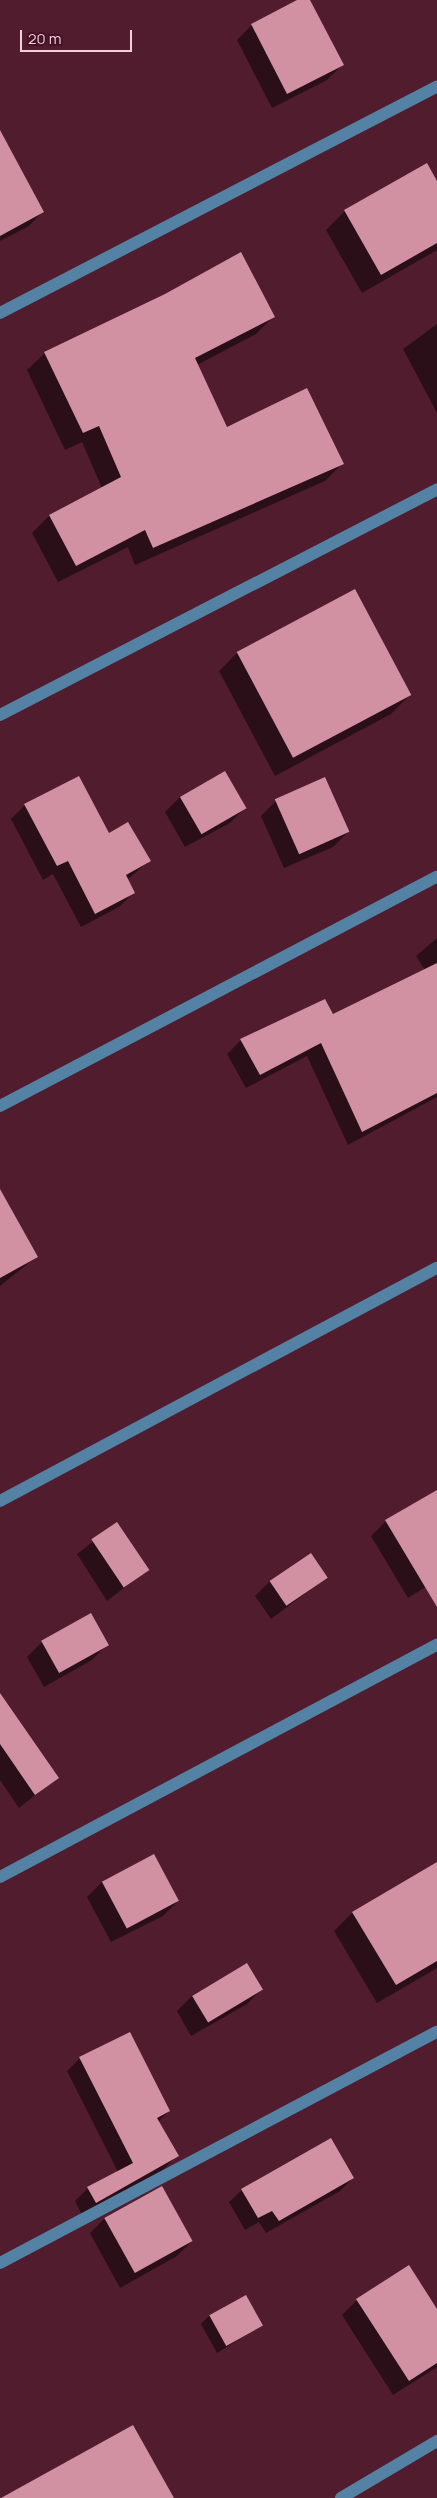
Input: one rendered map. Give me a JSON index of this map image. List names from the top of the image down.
{
  "scale_bar": "20 m"
}
